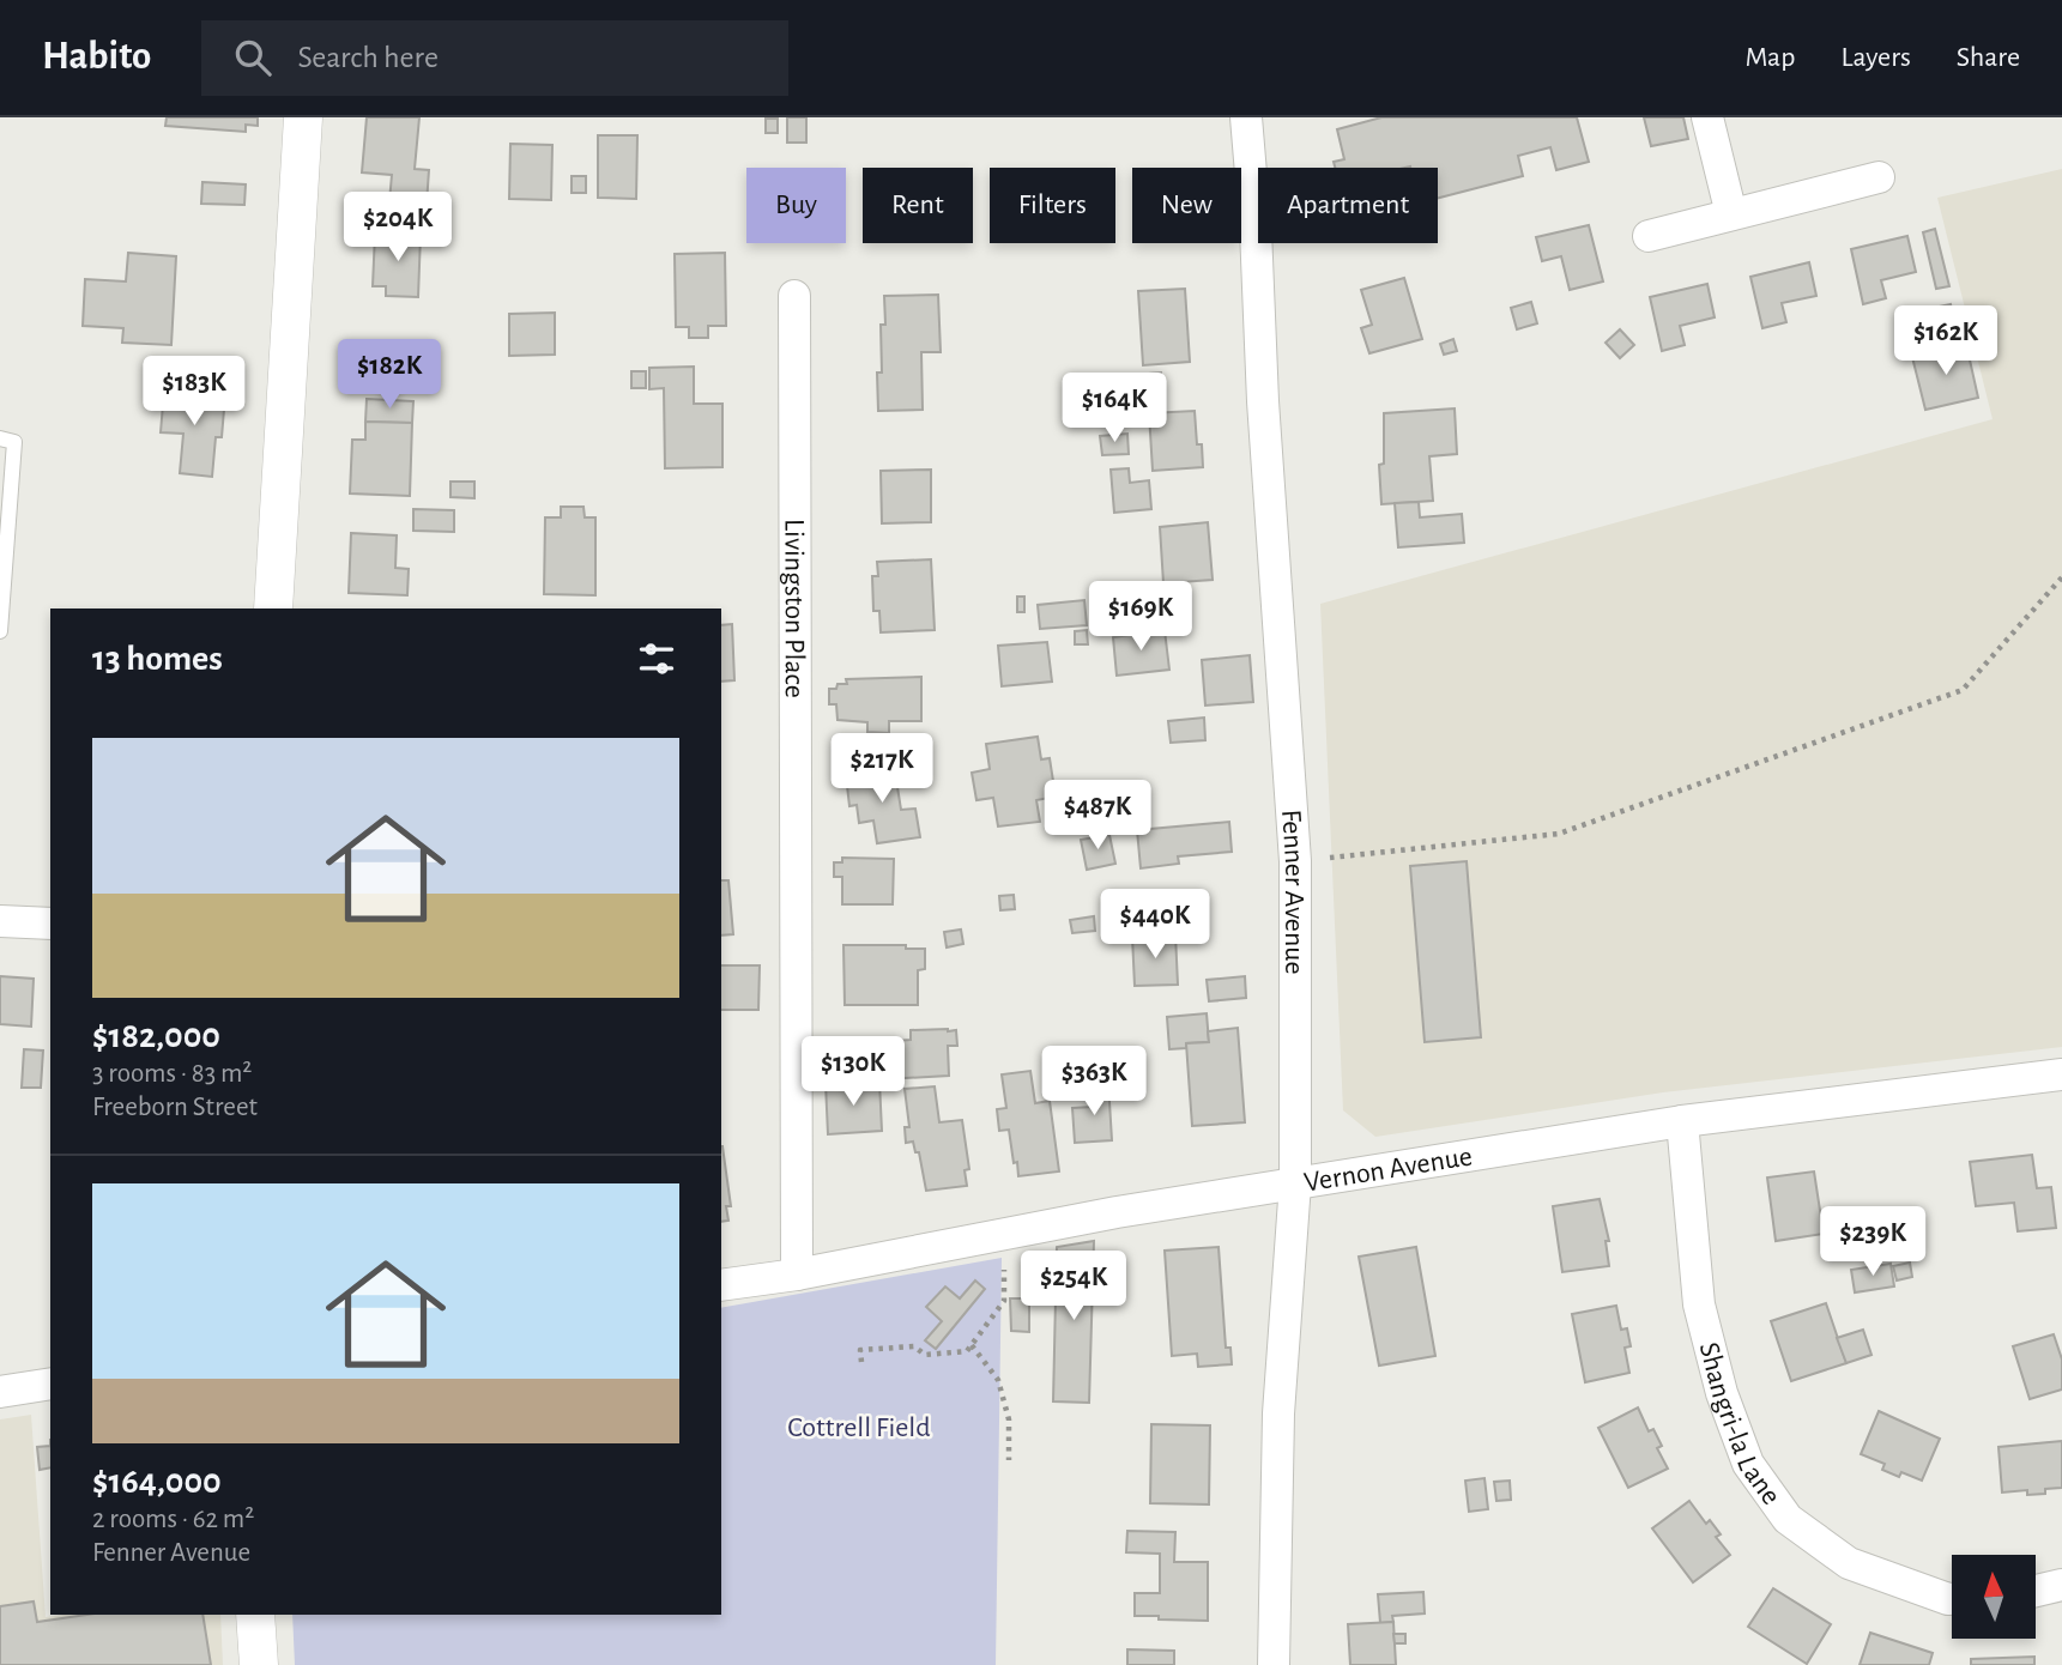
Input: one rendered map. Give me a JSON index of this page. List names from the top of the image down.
{
  "streets": {
    "street": [
      "Livingston Place",
      "Fenner Avenue",
      "Vernon Avenue",
      "Shangri-la Lane"
    ]
  },
  "crossings": [
    ["Livingston Place", "Vernon Avenue"],
    ["Fenner Avenue", "Vernon Avenue"],
    ["Vernon Avenue", "Shangri-la Lane"]
  ],
  "parks": ["Cottrell Field"],
  "north": "top",
  "page": {
    "header": "Habito",
    "search": "Search here",
    "nav": ["Map", "Layers", "Share"],
    "chip": [
      "Buy",
      "Rent",
      "Filters",
      "New",
      "Apartment"
    ],
    "price": [
      "$204K",
      "$162K",
      "$182K",
      "$183K",
      "$164K",
      "$169K",
      "$217K",
      "$487K",
      "$440K",
      "$130K",
      "$363K",
      "$239K",
      "$254K"
    ],
    "heading": "13 homes",
    "list": [
      {
        "name": "$182,000",
        "note": "3 rooms · 83 m² · Freeborn Street"
      },
      {
        "name": "$164,000",
        "note": "2 rooms · 62 m² · Fenner Avenue"
      }
    ]
  }
}
